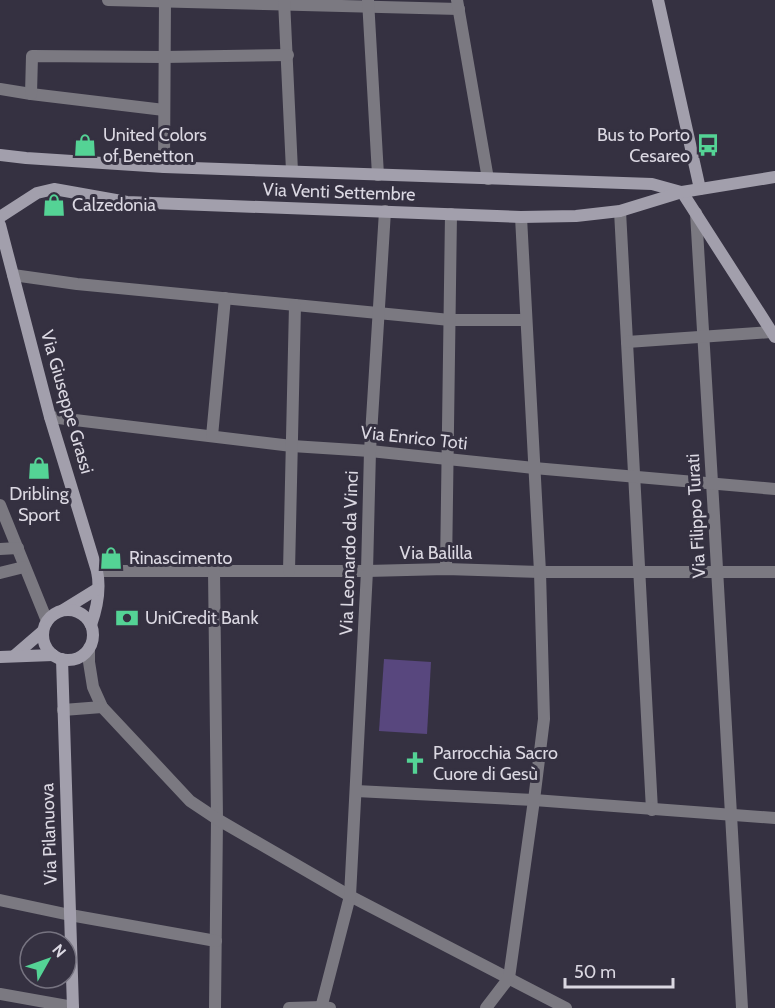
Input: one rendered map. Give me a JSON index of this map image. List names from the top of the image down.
{
  "streets": {
    "street": [
      "Via Venti Settembre",
      "Via Giuseppe Grassi",
      "Via Enrico Toti",
      "Via Filippo Turati",
      "Via Leonardo da Vinci",
      "Via Balilla",
      "Via Pilanuova"
    ]
  },
  "crossings": [
    ["Via Venti Settembre", "Via Leonardo da Vinci"],
    ["Via Giuseppe Grassi", "Via Enrico Toti"],
    ["Via Giuseppe Grassi", "Via Balilla"],
    ["Via Giuseppe Grassi", "Via Pilanuova"],
    ["Via Enrico Toti", "Via Filippo Turati"],
    ["Via Enrico Toti", "Via Leonardo da Vinci"],
    ["Via Filippo Turati", "Via Balilla"],
    ["Via Leonardo da Vinci", "Via Balilla"]
  ],
  "places": {
    "shop": [
      "United Colors of Benetton",
      "Calzedonia",
      "Dribling Sport",
      "Rinascimento"
    ],
    "bus stop": ["Bus to Porto Cesareo"],
    "bank": ["UniCredit Bank"],
    "church": ["Parrocchia Sacro Cuore di Gesù"]
  },
  "scale_bar": "50 m",
  "north": "top right"
}
